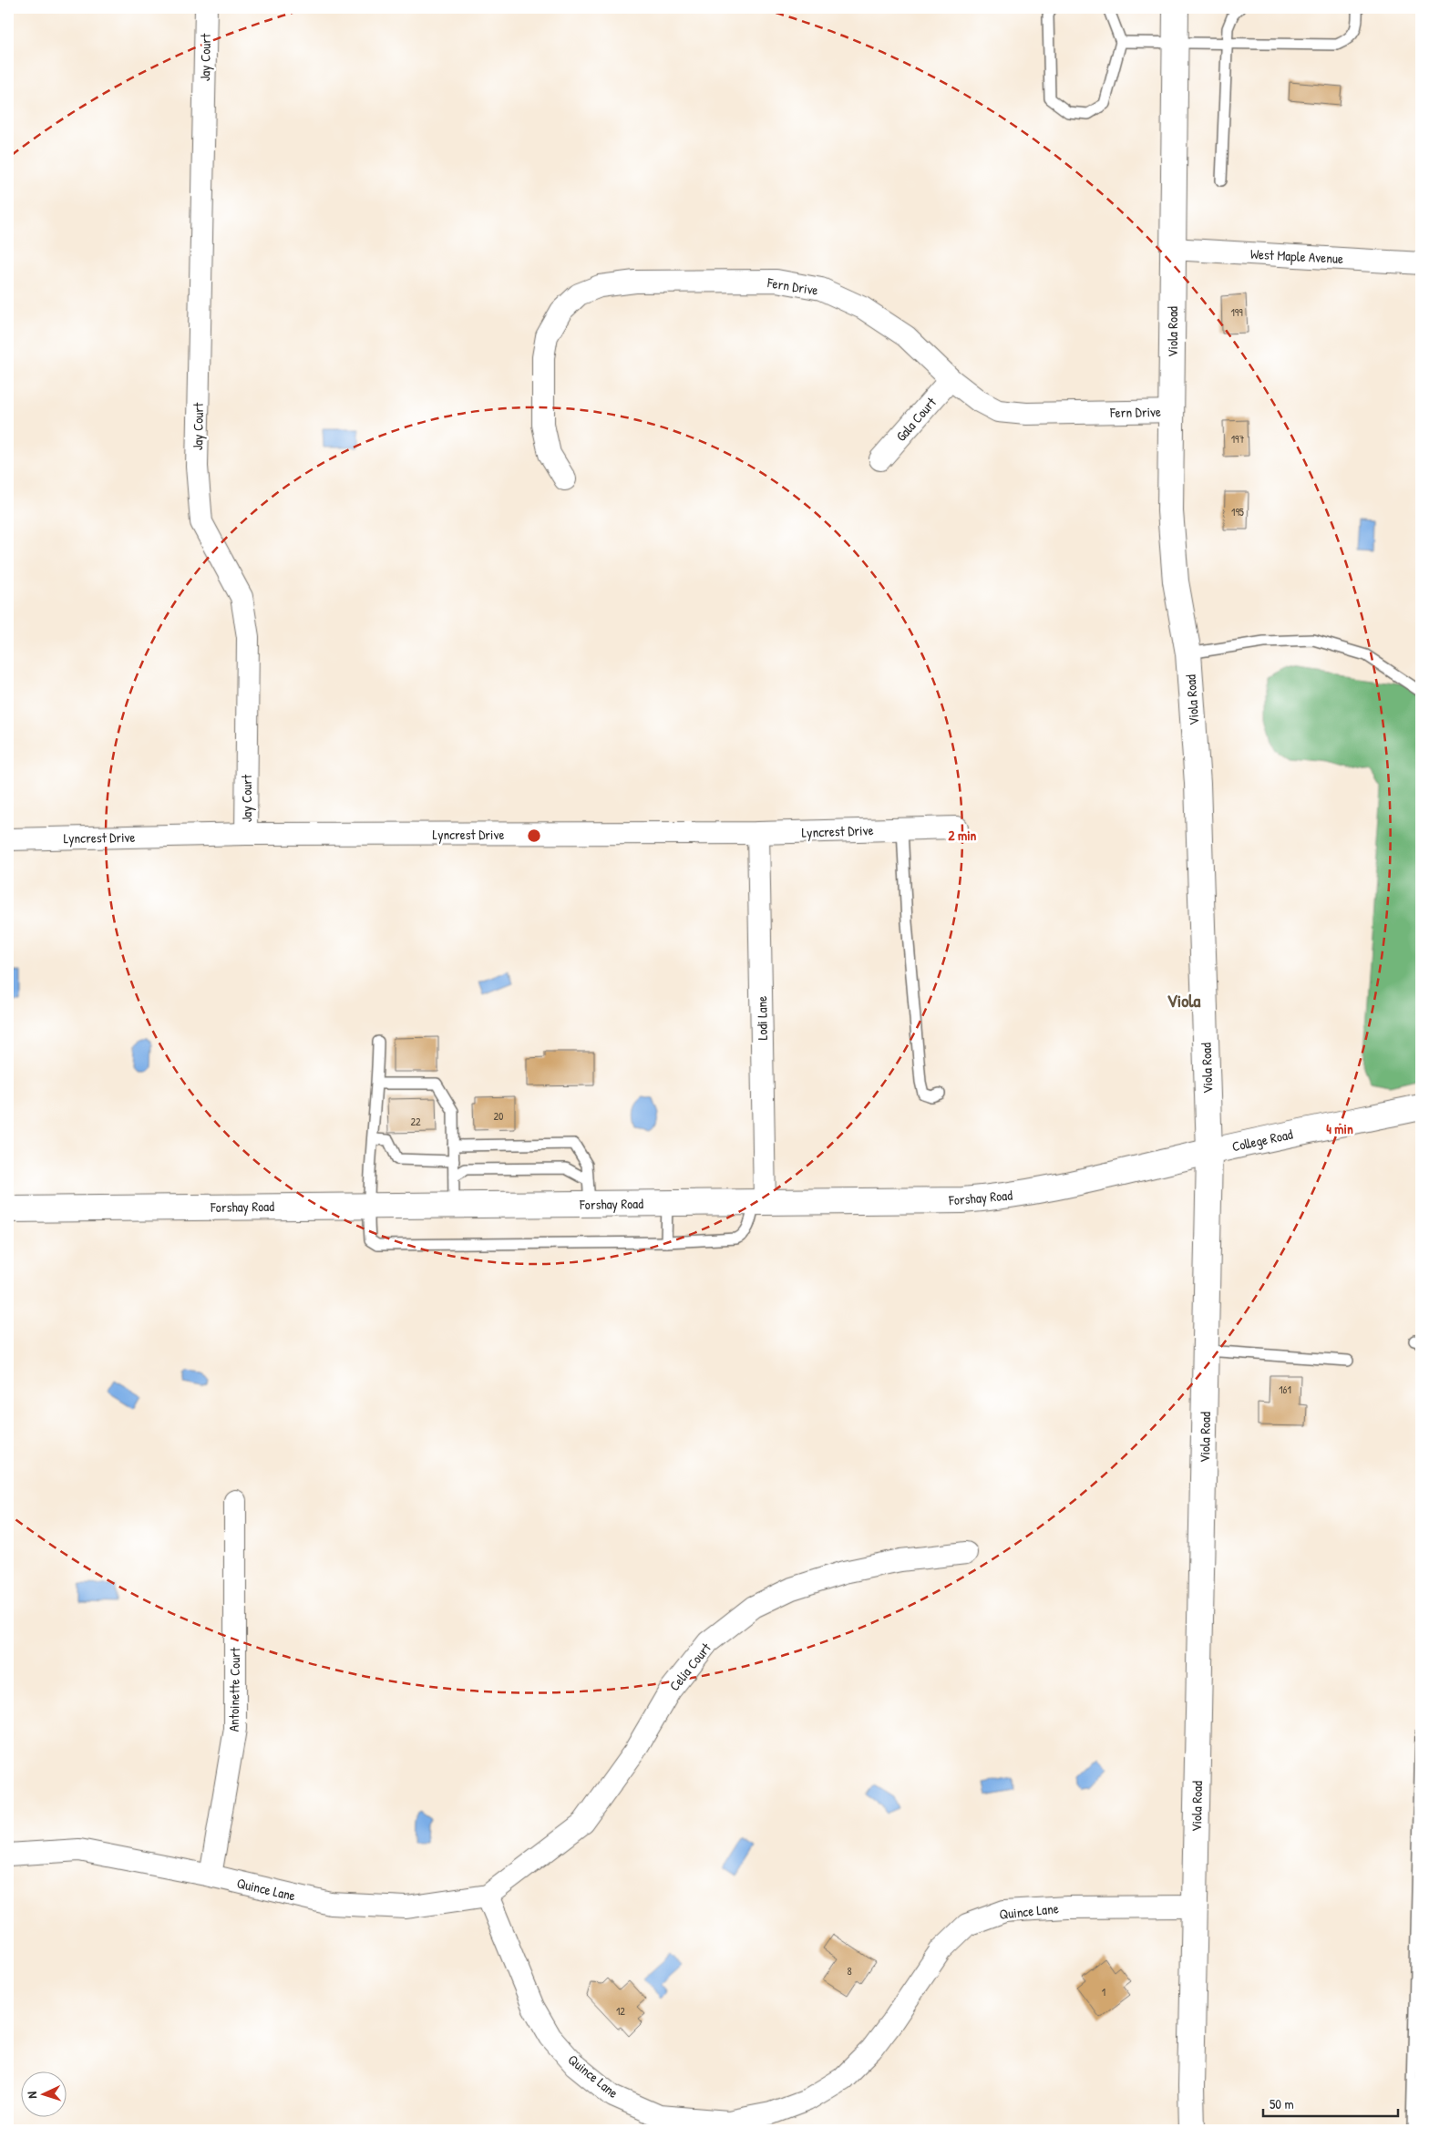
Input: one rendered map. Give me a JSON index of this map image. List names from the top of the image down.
{
  "streets": {
    "street": [
      "Jay Court",
      "West Maple Avenue",
      "Fern Drive",
      "Viola Road",
      "Gala Court",
      "Lyncrest Drive",
      "Lodi Lane",
      "College Road",
      "Forshay Road",
      "Celia Court",
      "Antoinette Court",
      "Quince Lane"
    ]
  },
  "crossings": [
    ["Jay Court", "Lyncrest Drive"],
    ["West Maple Avenue", "Viola Road"],
    ["Fern Drive", "Viola Road"],
    ["Fern Drive", "Gala Court"],
    ["Viola Road", "College Road"],
    ["Viola Road", "Forshay Road"],
    ["Viola Road", "Quince Lane"],
    ["Lyncrest Drive", "Lodi Lane"],
    ["Lodi Lane", "Forshay Road"],
    ["College Road", "Forshay Road"],
    ["Celia Court", "Quince Lane"],
    ["Antoinette Court", "Quince Lane"]
  ],
  "districts": ["Viola"],
  "house_numbers": [
    "199",
    "197",
    "195",
    "20",
    "22",
    "161",
    "8",
    "1",
    "12"
  ],
  "scale_bar": "50 m",
  "north": "left",
  "rings": ["2 min", "4 min"]
}
